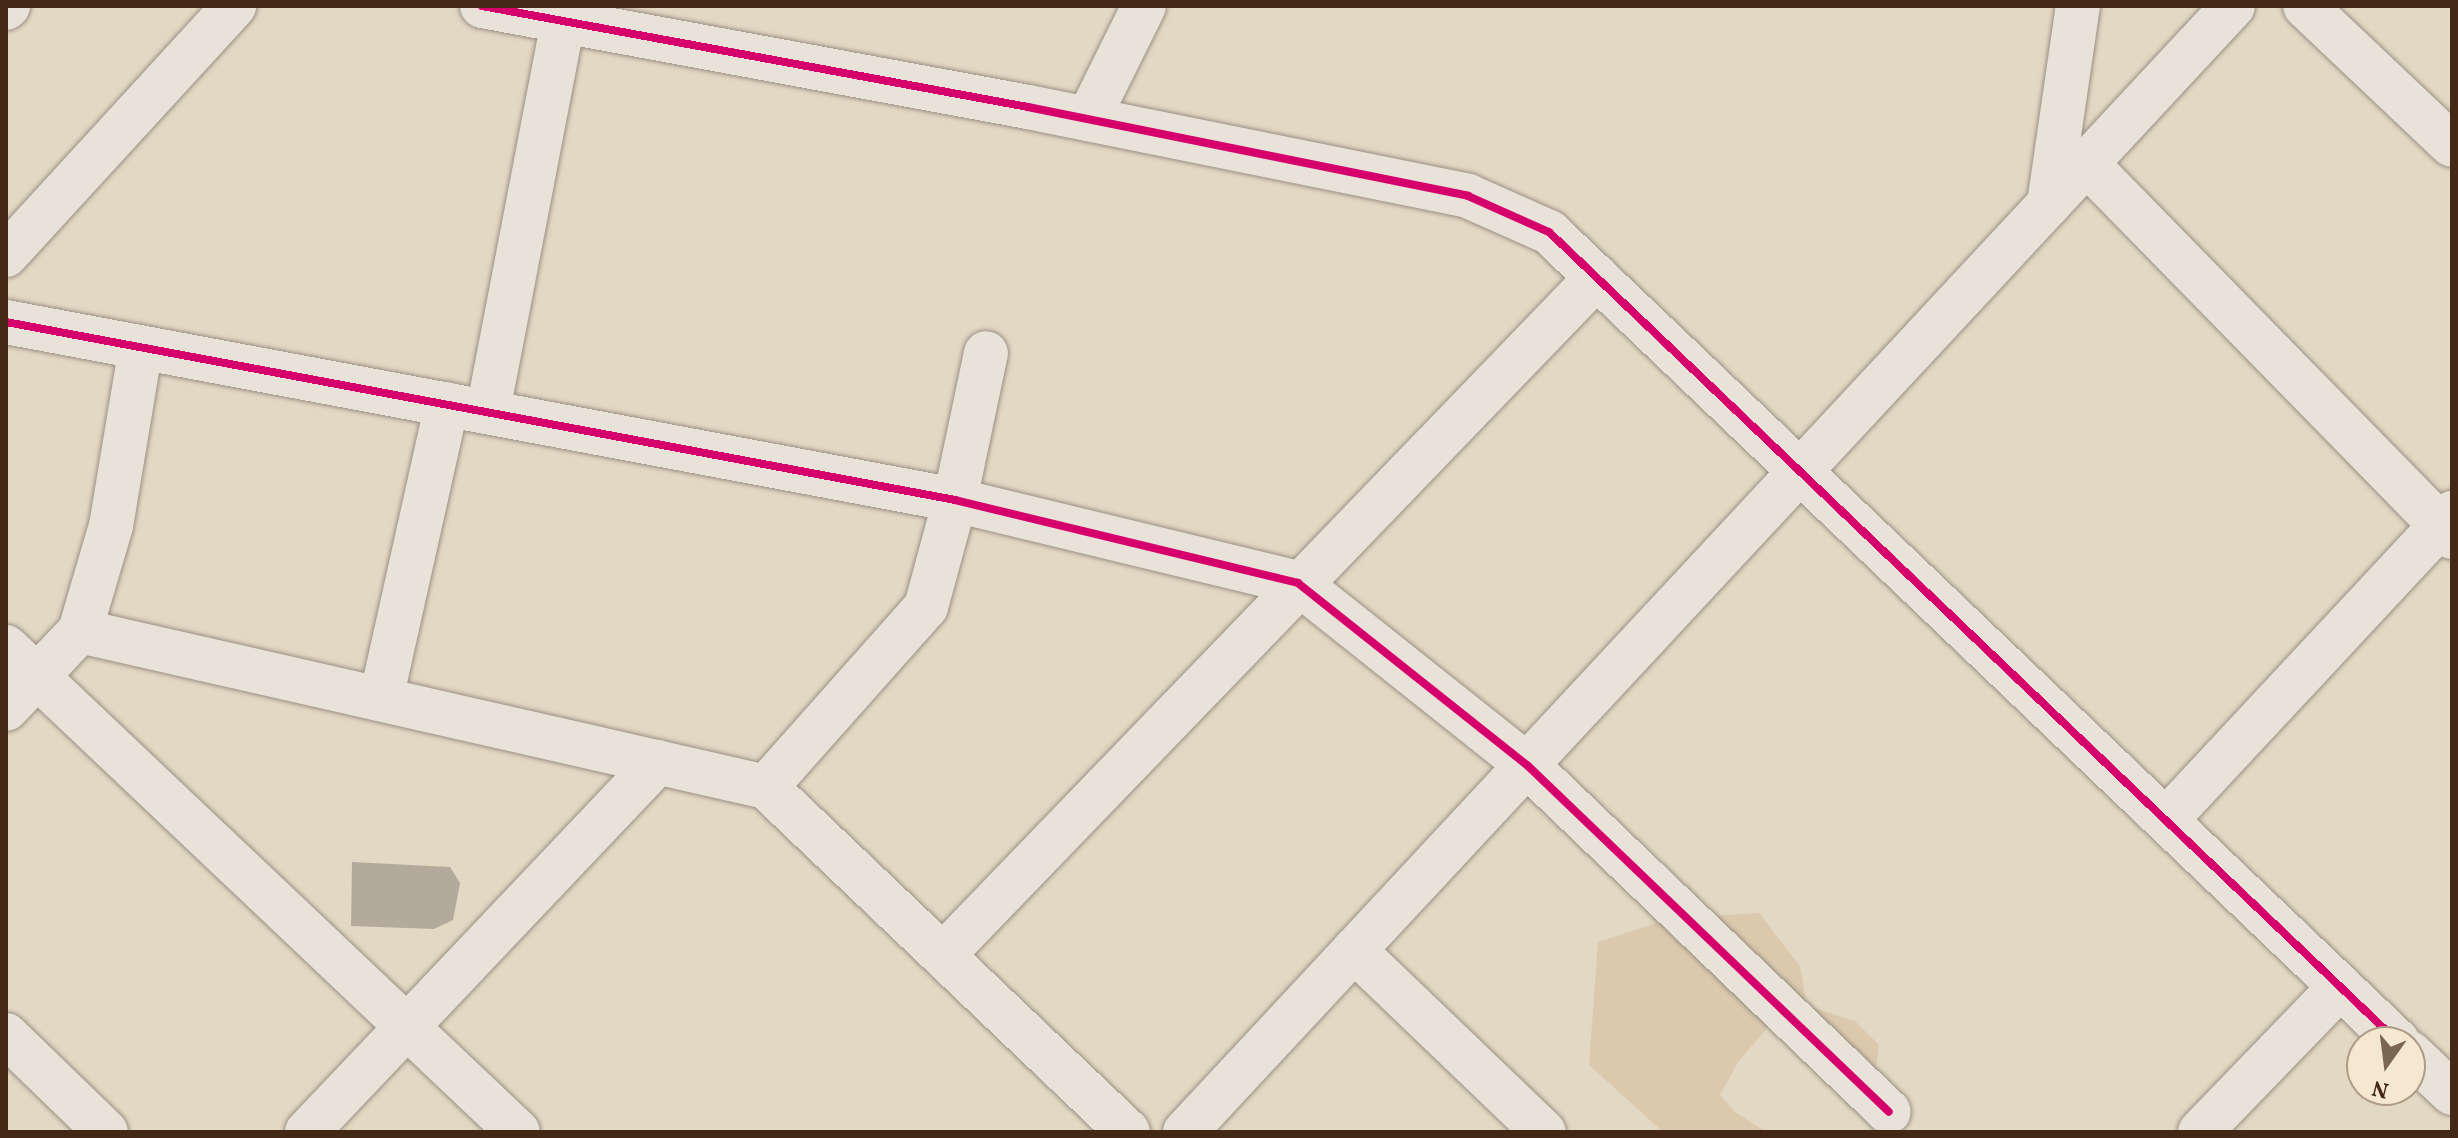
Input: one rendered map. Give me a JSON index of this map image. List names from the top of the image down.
{
  "north": "bottom"
}
